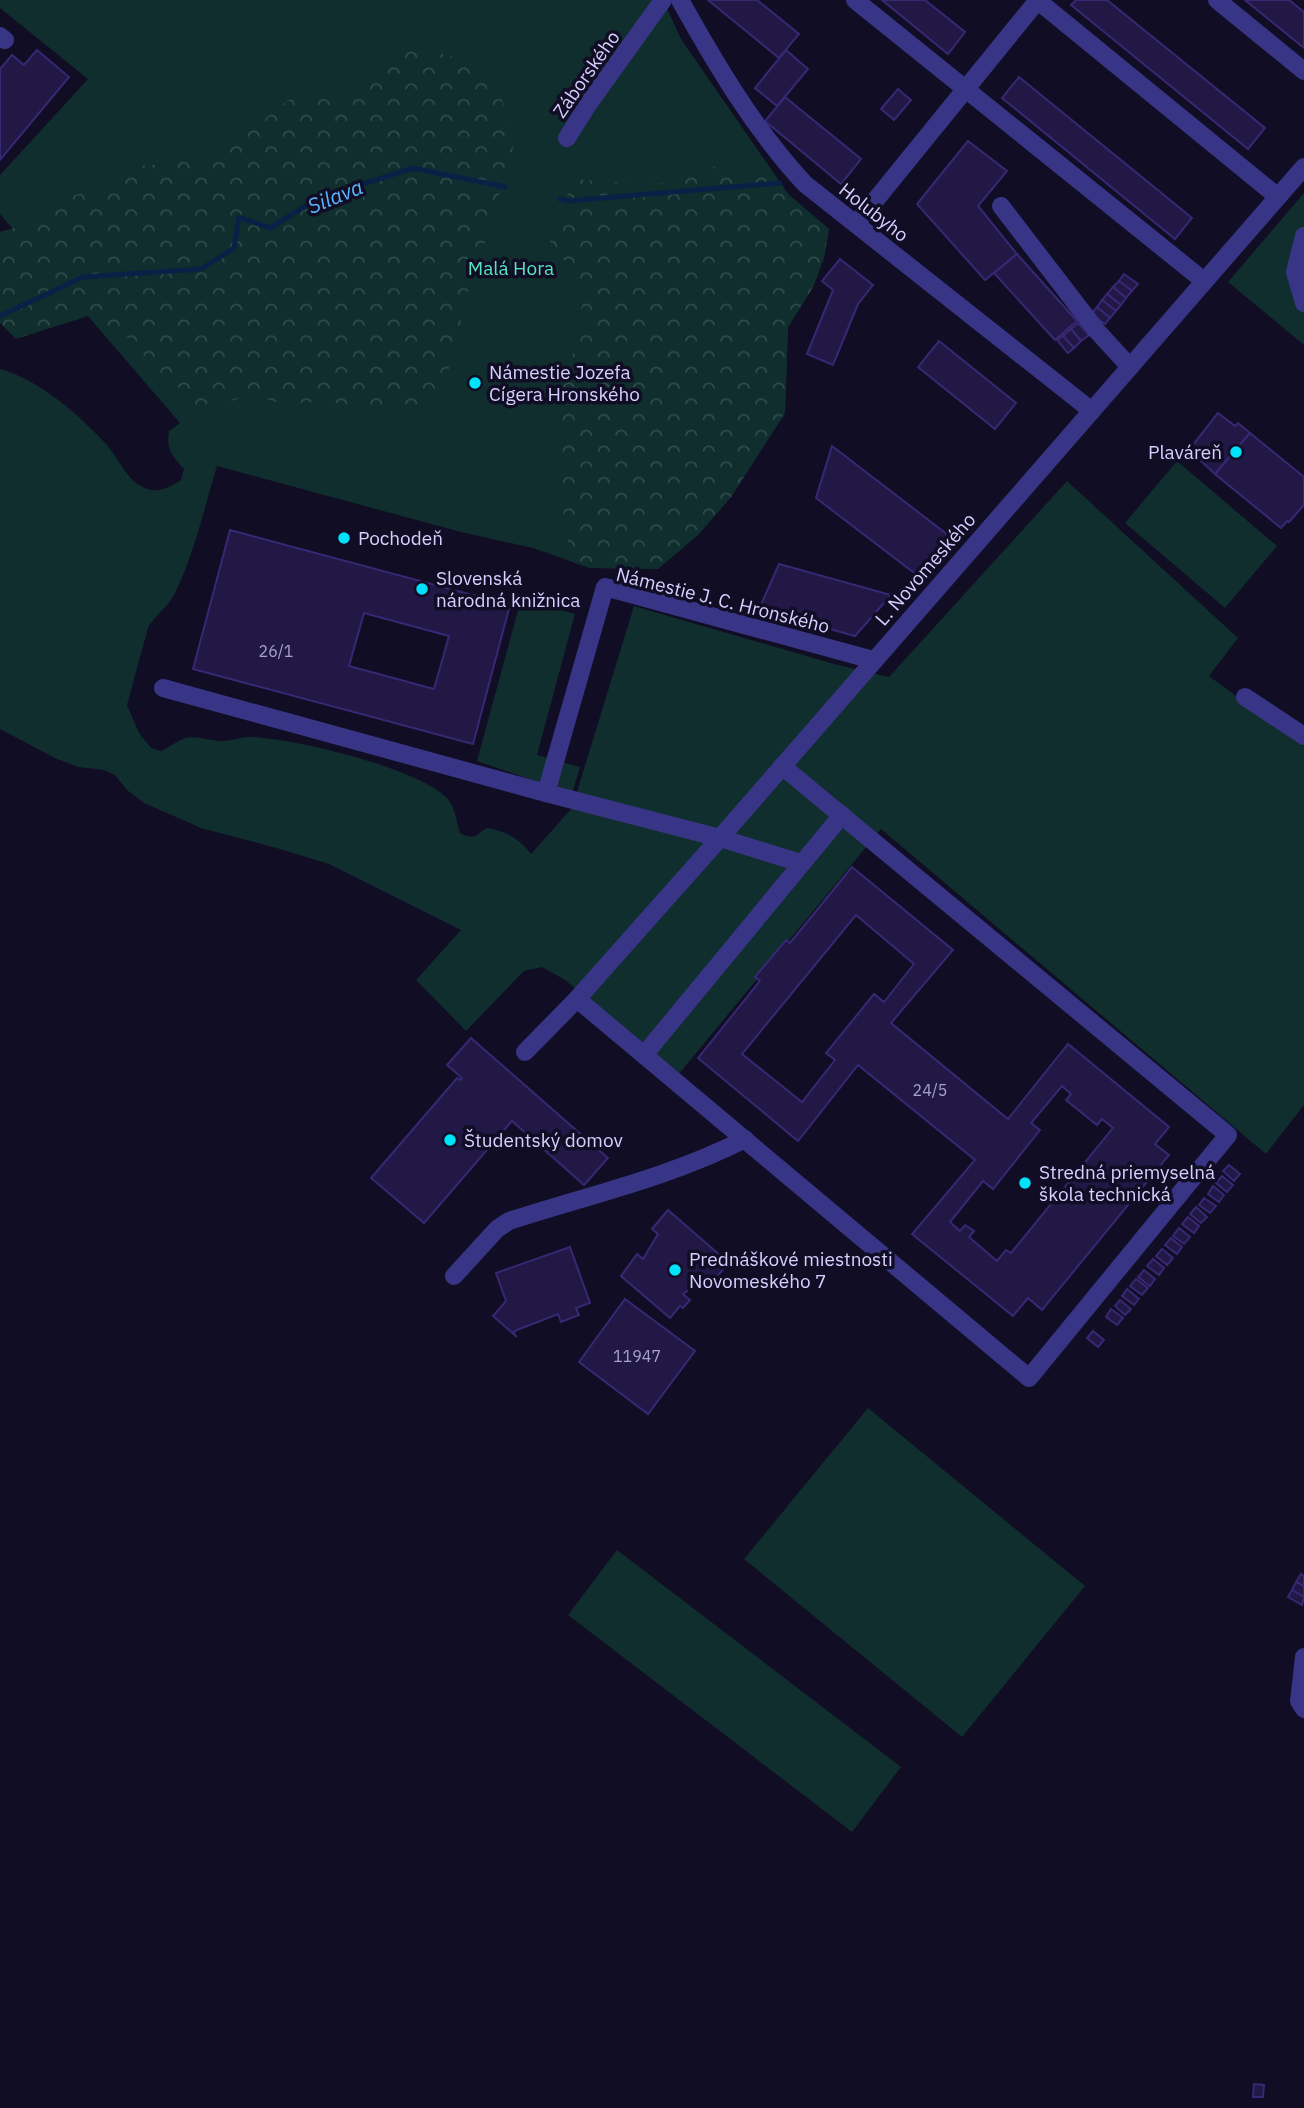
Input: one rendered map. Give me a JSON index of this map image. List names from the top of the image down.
{
  "streets": {
    "street": [
      "Záborského",
      "Holubyho",
      "L. Novomeského",
      "Námestie J. C. Hronského"
    ]
  },
  "crossings": [
    ["Holubyho", "L. Novomeského"],
    ["L. Novomeského", "Námestie J. C. Hronského"]
  ],
  "water": ["Silava"],
  "parks": ["Malá Hora"],
  "places": [
    "Námestie Jozefa Cígera Hronského",
    "Plaváreň",
    "Pochodeň",
    "Slovenská národná knižnica",
    "Študentský domov",
    "Stredná priemyselná škola technická",
    "Prednáškové miestnosti Novomeského 7"
  ],
  "house_numbers": ["26/1", "24/5", "11947"]
}
